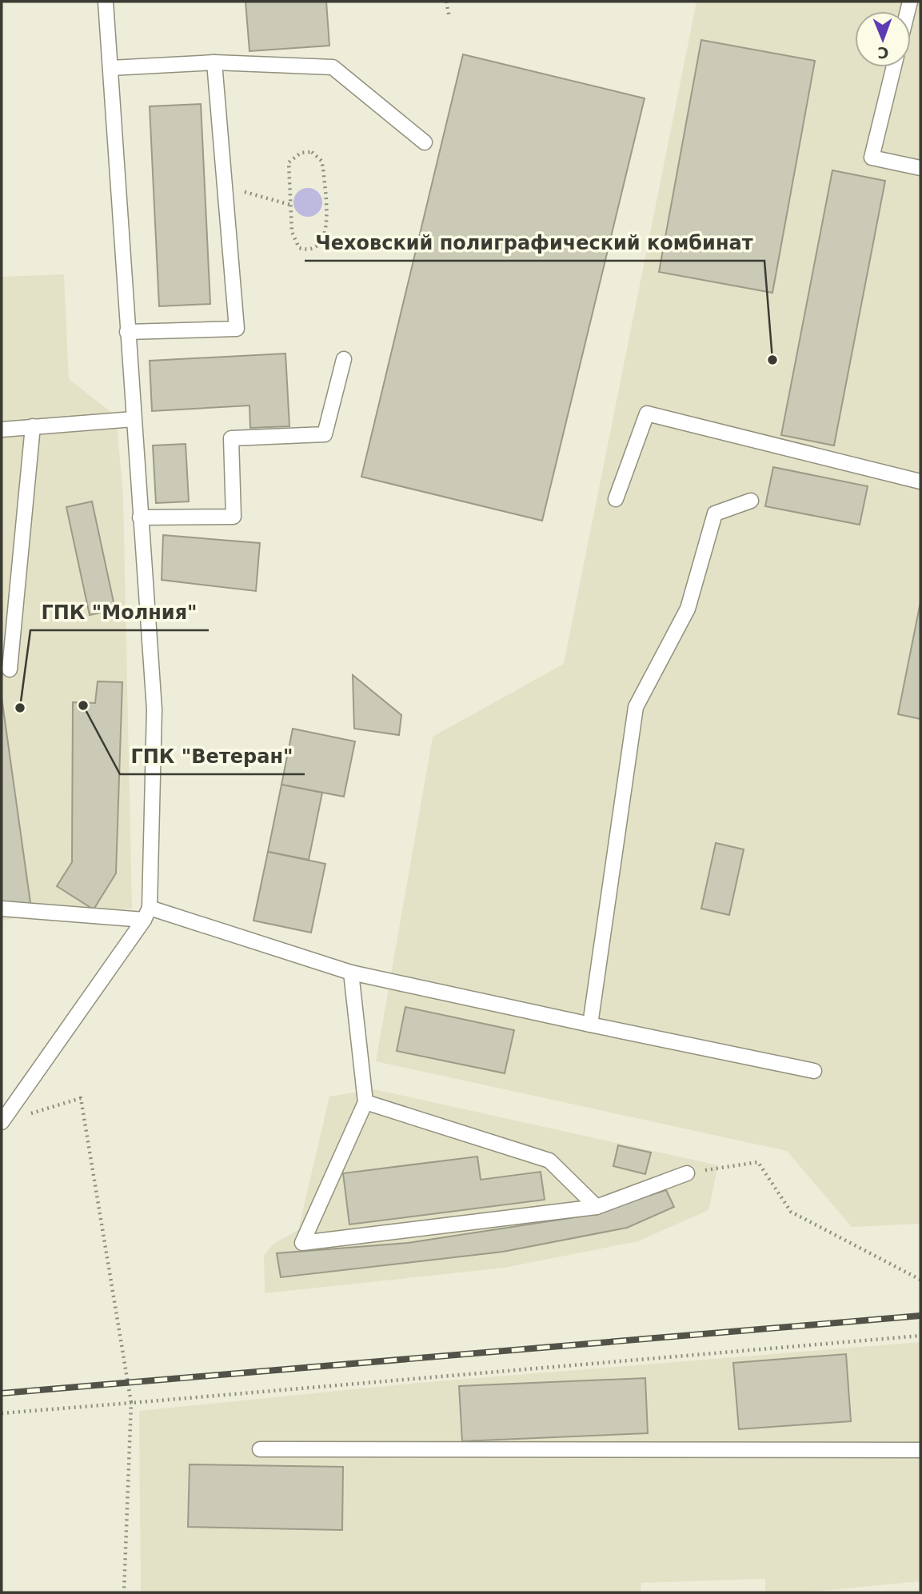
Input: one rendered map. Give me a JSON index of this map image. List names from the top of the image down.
{
  "places": ["Чеховский полиграфический комбинат", "ГПК \"Ветеран\"", "ГПК \"Молния\""],
  "north": "bottom"
}
